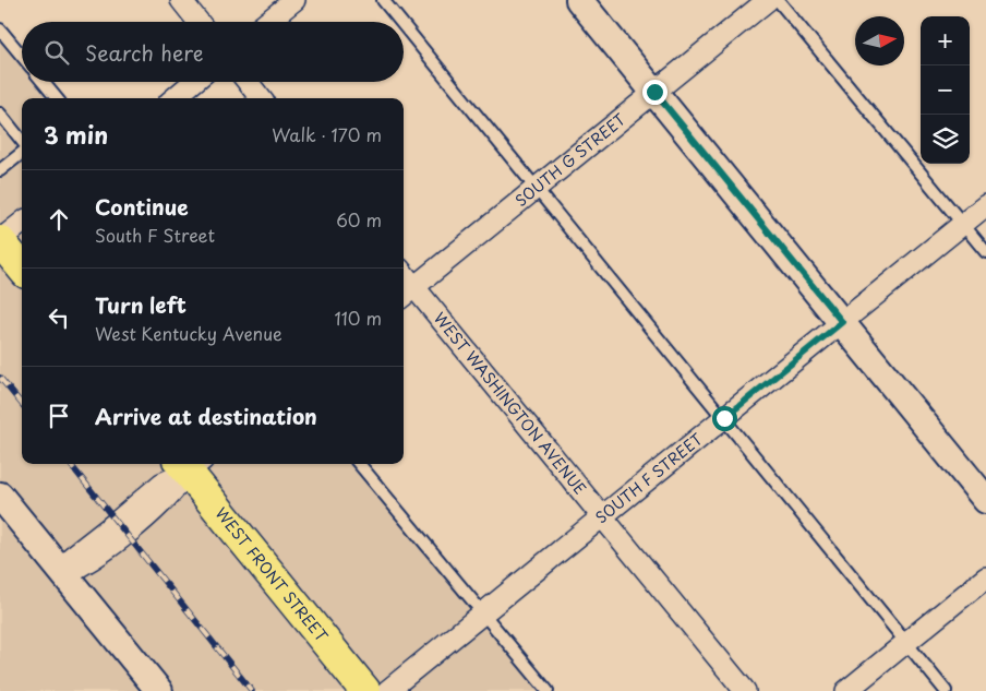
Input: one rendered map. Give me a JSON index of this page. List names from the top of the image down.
{
  "streets": {
    "main road": ["WEST FRONT STREET"],
    "street": ["SOUTH G STREET", "WEST WASHINGTON AVENUE", "SOUTH F STREET"]
  },
  "crossings": [
    ["SOUTH G STREET", "WEST WASHINGTON AVENUE"],
    ["WEST WASHINGTON AVENUE", "SOUTH F STREET"]
  ],
  "north": "right",
  "page": {
    "map_buttons": ["+", "−"],
    "search": "Search here",
    "heading": ["3 min", "Walk · 170 m"],
    "list": [
      ["Continue", "South F Street", "60 m"],
      ["Turn left", "West Kentucky Avenue", "110 m"],
      "Arrive at destination"
    ]
  }
}
